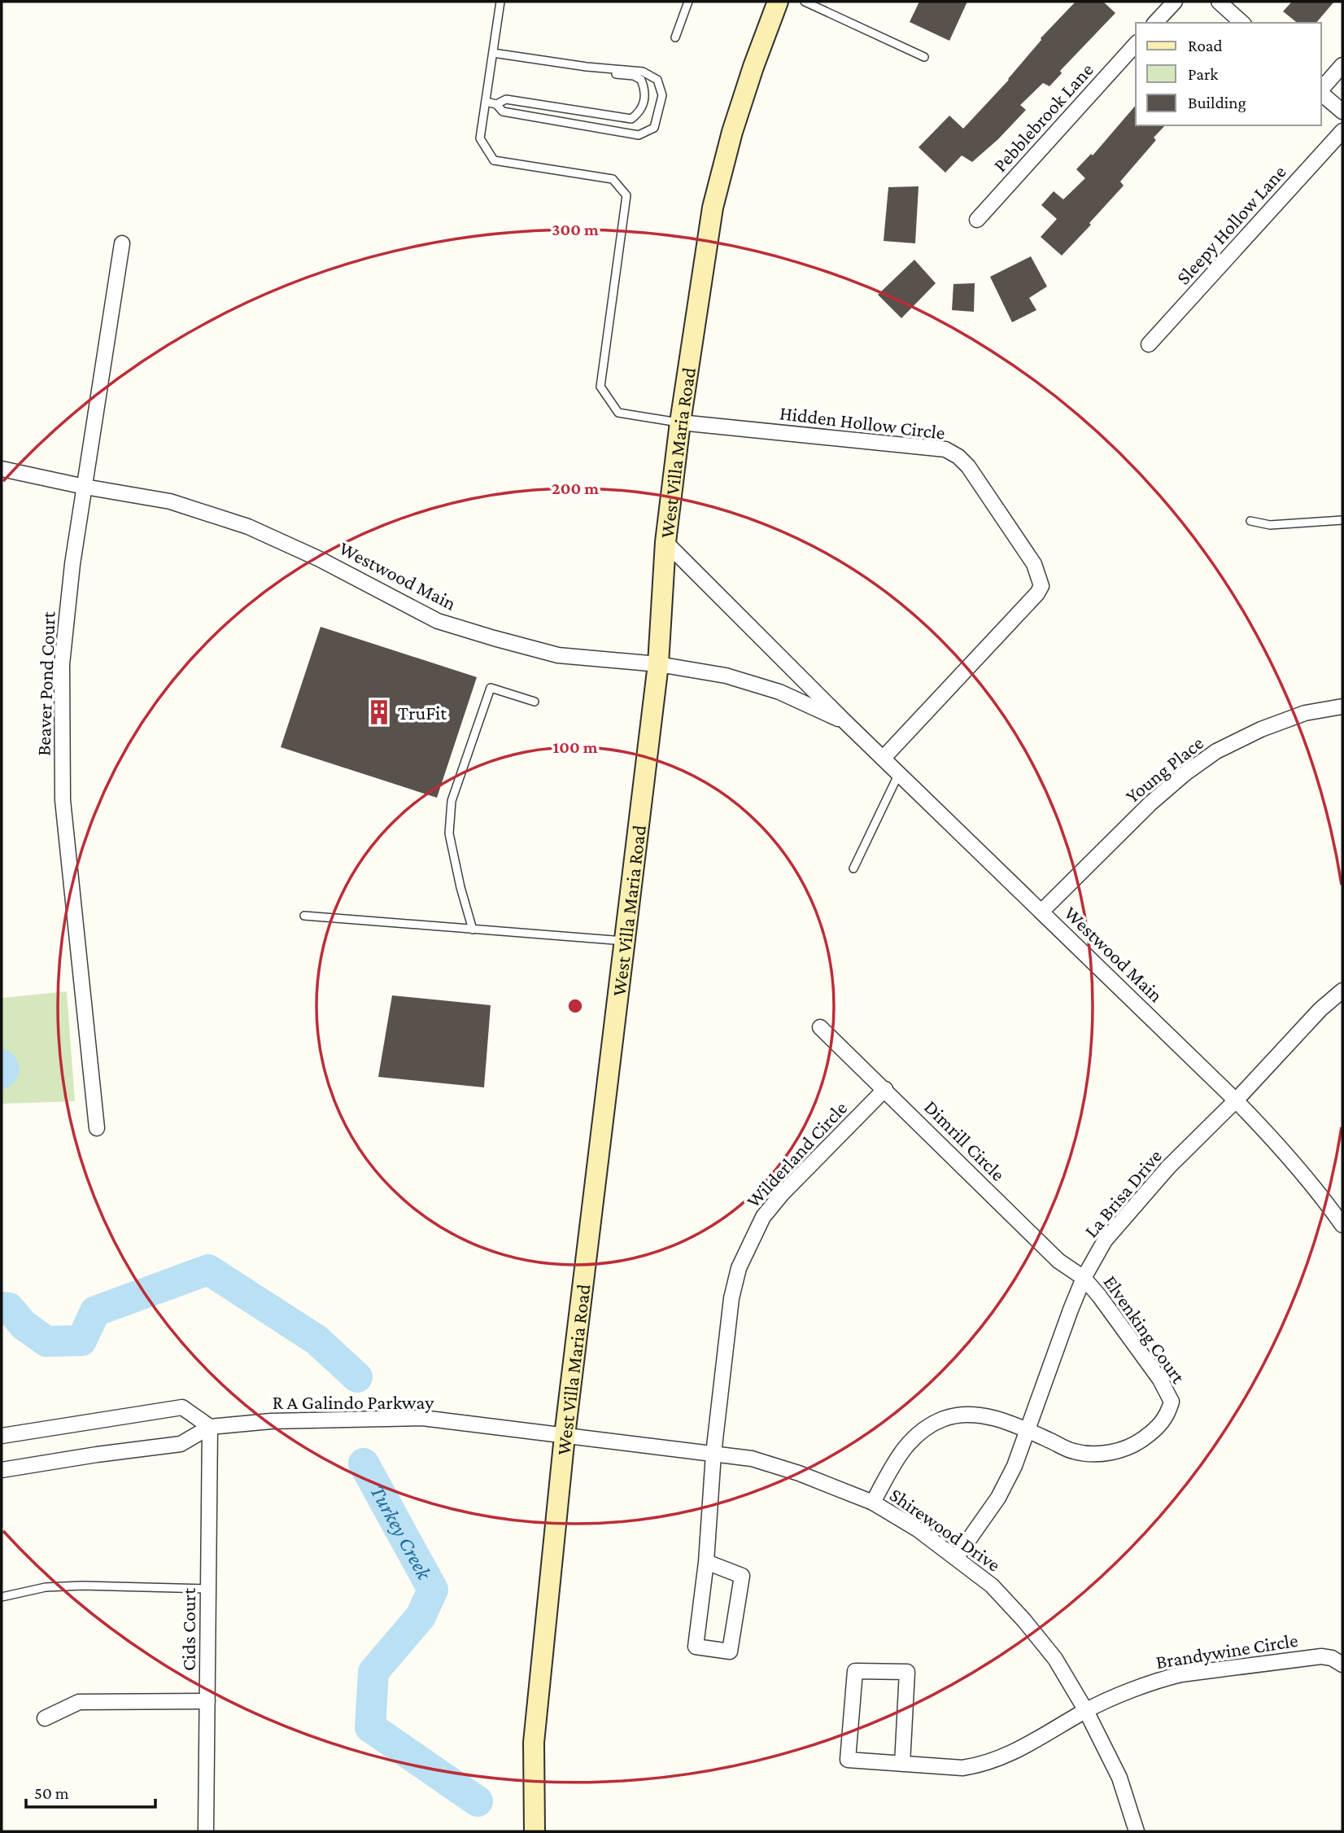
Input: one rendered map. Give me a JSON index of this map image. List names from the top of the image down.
{
  "streets": {
    "main road": ["West Villa Maria Road"],
    "street": [
      "Pebblebrook Lane",
      "Sleepy Hollow Lane",
      "Hidden Hollow Circle",
      "Westwood Main",
      "Beaver Pond Court",
      "Young Place",
      "Dimrill Circle",
      "Wilderland Circle",
      "La Brisa Drive",
      "Elvenking Court",
      "R A Galindo Parkway",
      "Shirewood Drive",
      "Cids Court",
      "Brandywine Circle"
    ]
  },
  "crossings": [
    ["Hidden Hollow Circle", "West Villa Maria Road"],
    ["Hidden Hollow Circle", "Westwood Main"],
    ["West Villa Maria Road", "Westwood Main"],
    ["West Villa Maria Road", "R A Galindo Parkway"],
    ["West Villa Maria Road", "Shirewood Drive"],
    ["Westwood Main", "Beaver Pond Court"],
    ["Westwood Main", "Young Place"],
    ["Westwood Main", "La Brisa Drive"],
    ["Dimrill Circle", "Wilderland Circle"],
    ["Dimrill Circle", "La Brisa Drive"],
    ["Dimrill Circle", "Elvenking Court"],
    ["Wilderland Circle", "Shirewood Drive"],
    ["La Brisa Drive", "Elvenking Court"],
    ["La Brisa Drive", "Shirewood Drive"],
    ["Elvenking Court", "Shirewood Drive"],
    ["R A Galindo Parkway", "Shirewood Drive"],
    ["R A Galindo Parkway", "Cids Court"],
    ["Shirewood Drive", "Brandywine Circle"]
  ],
  "water": ["Turkey Creek"],
  "places": {
    "building": ["TruFit"]
  },
  "legend": ["Road", "Park", "Building"],
  "scale_bar": "50 m",
  "rings": ["300 m", "200 m", "100 m"]
}
